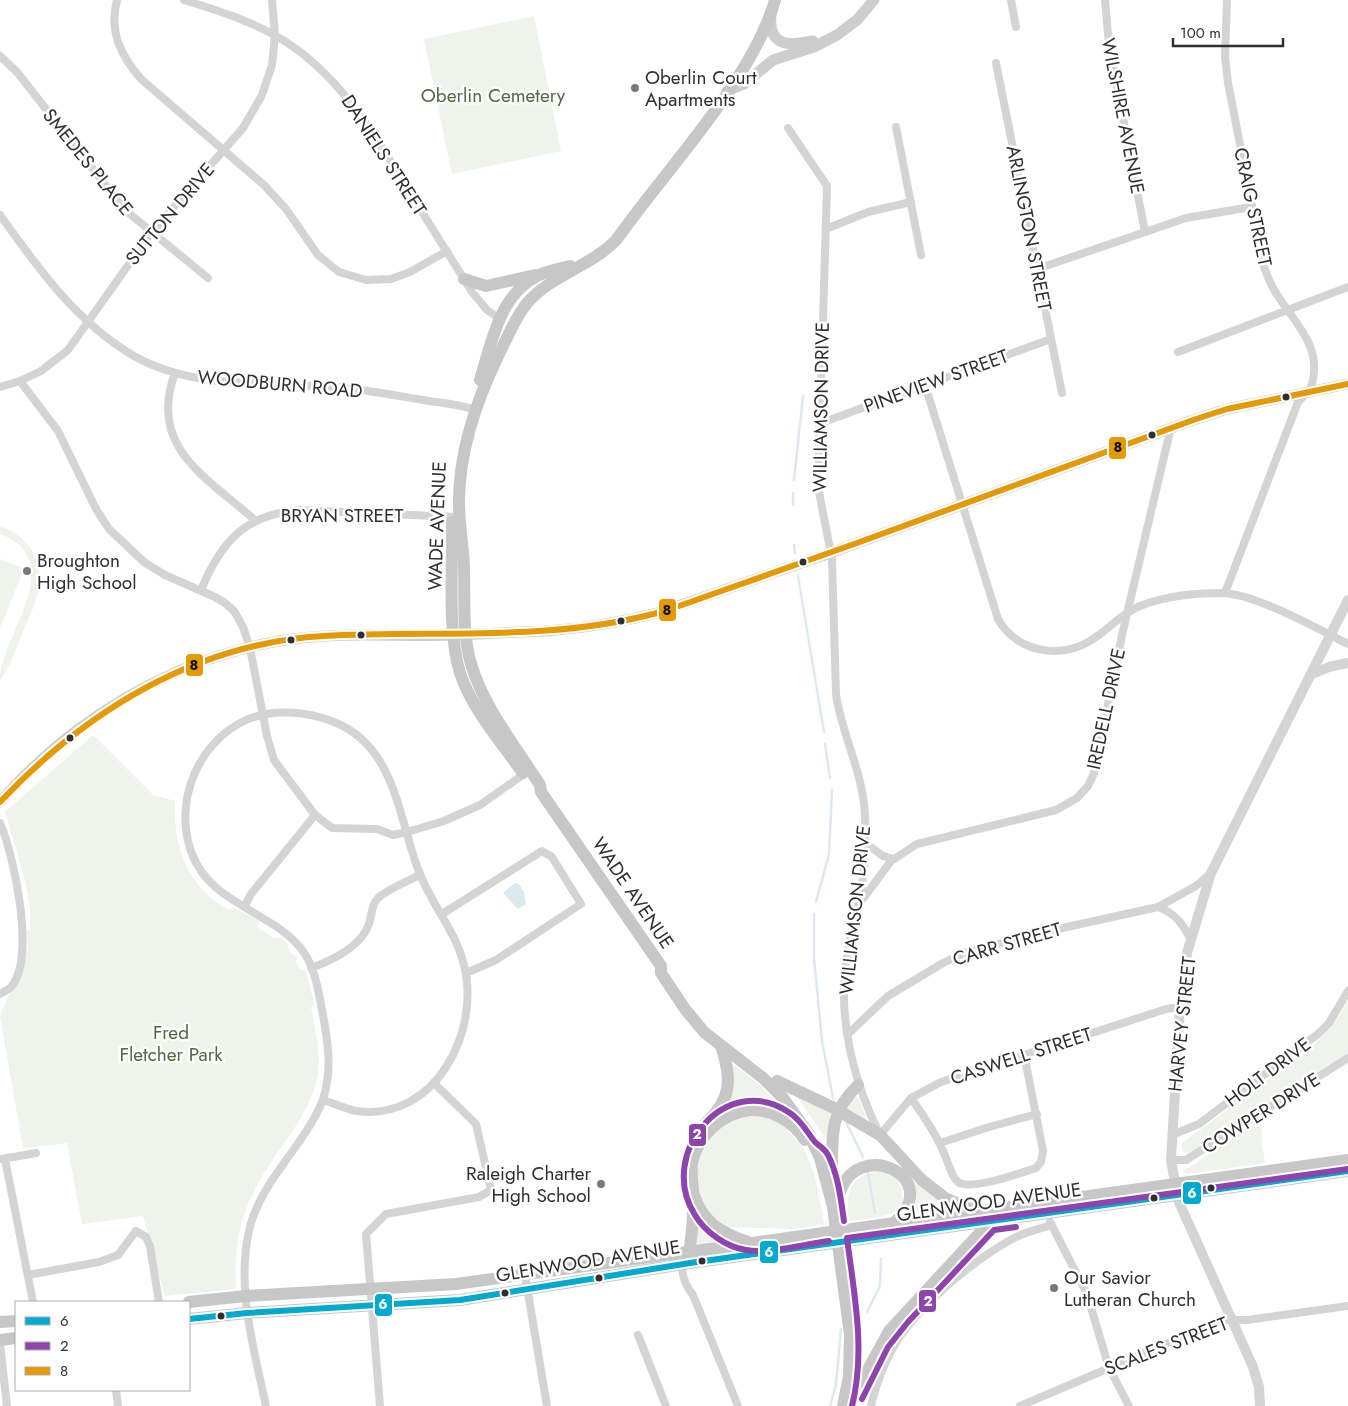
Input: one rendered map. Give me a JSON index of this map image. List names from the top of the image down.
{
  "streets": {
    "main road": ["WADE AVENUE", "GLENWOOD AVENUE"],
    "street": [
      "WILSHIRE AVENUE",
      "DANIELS STREET",
      "SMEDES PLACE",
      "CRAIG STREET",
      "SUTTON DRIVE",
      "ARLINGTON STREET",
      "PINEVIEW STREET",
      "WOODBURN ROAD",
      "WILLIAMSON DRIVE",
      "BRYAN STREET",
      "IREDELL DRIVE",
      "CARR STREET",
      "HARVEY STREET",
      "CASWELL STREET",
      "HOLT DRIVE",
      "COWPER DRIVE",
      "SCALES STREET"
    ]
  },
  "crossings": [
    ["DANIELS STREET", "SUTTON DRIVE"],
    ["DANIELS STREET", "WADE AVENUE"],
    ["SMEDES PLACE", "SUTTON DRIVE"],
    ["SUTTON DRIVE", "WOODBURN ROAD"],
    ["ARLINGTON STREET", "PINEVIEW STREET"],
    ["PINEVIEW STREET", "WILLIAMSON DRIVE"],
    ["WOODBURN ROAD", "WADE AVENUE"],
    ["WILLIAMSON DRIVE", "IREDELL DRIVE"],
    ["WILLIAMSON DRIVE", "CARR STREET"],
    ["WILLIAMSON DRIVE", "CASWELL STREET"],
    ["BRYAN STREET", "WADE AVENUE"],
    ["CARR STREET", "HARVEY STREET"],
    ["HARVEY STREET", "CASWELL STREET"],
    ["HARVEY STREET", "HOLT DRIVE"],
    ["HARVEY STREET", "COWPER DRIVE"],
    ["HARVEY STREET", "GLENWOOD AVENUE"],
    ["HARVEY STREET", "SCALES STREET"]
  ],
  "parks": ["Oberlin Cemetery", "Fred Fletcher Park"],
  "places": [
    "Oberlin Court Apartments",
    "Broughton High School",
    "Raleigh Charter High School",
    "Our Savior Lutheran Church"
  ],
  "lines": ["transit line 8", "transit line 2", "transit line 6"],
  "legend": ["6", "2", "8"],
  "scale_bar": "100 m"
}
